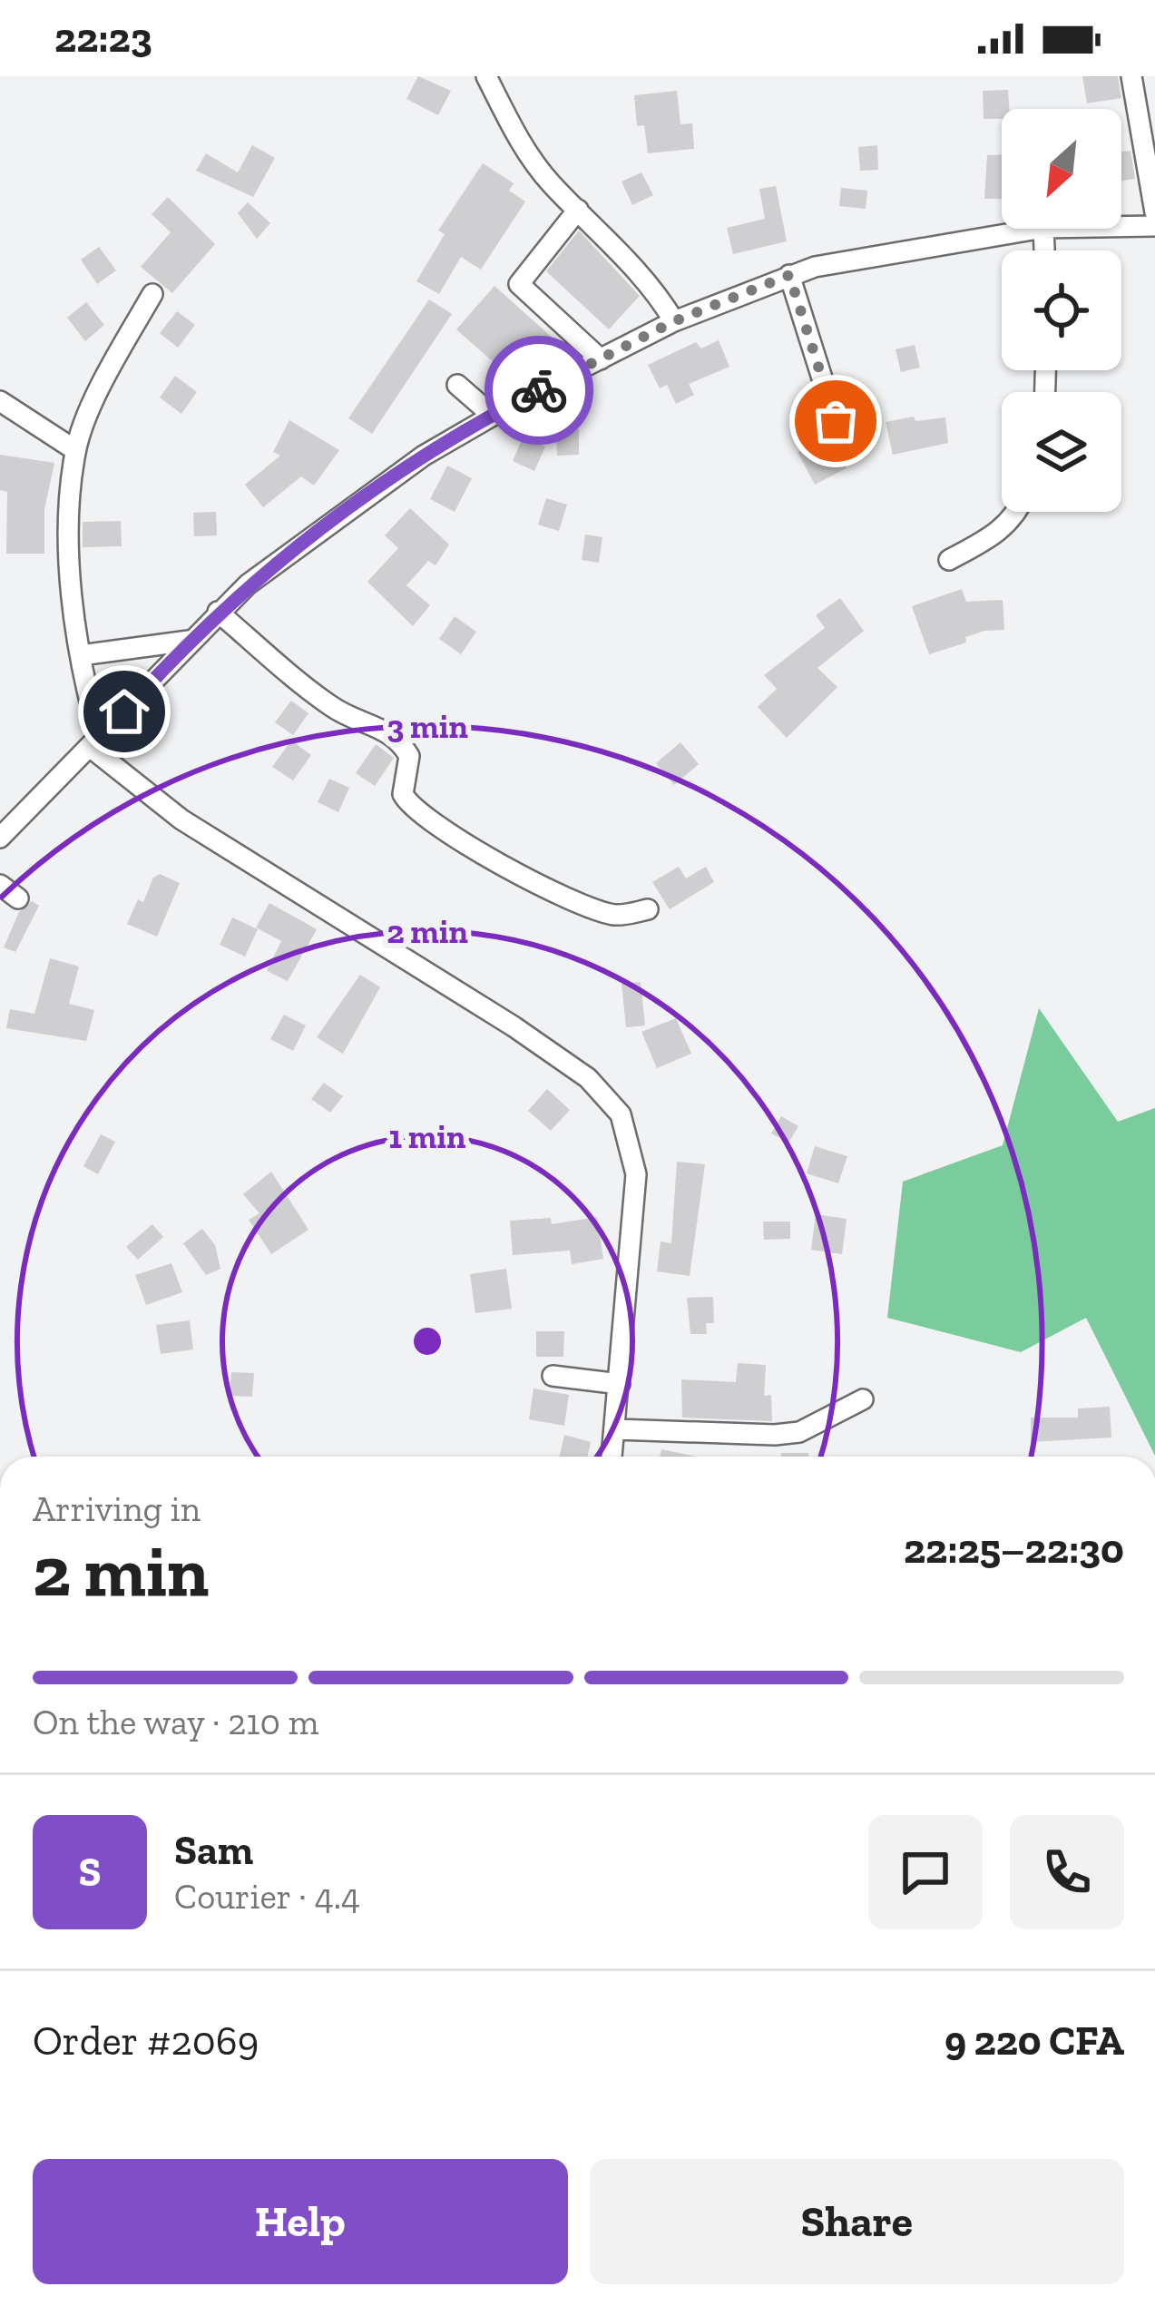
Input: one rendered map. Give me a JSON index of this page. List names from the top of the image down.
{
  "north": "bottom left",
  "page": {
    "status": "22:23",
    "heading": ["2 min", "Arriving in", "22:25–22:30"],
    "panel": [
      "Sam",
      "Courier · 4.4",
      "Order #2069",
      "9 220 CFA"
    ],
    "bar": "On the way · 210 m",
    "round": "S",
    "buttons": ["Help", "Share"]
  },
  "rings": ["3 min", "2 min", "1 min"]
}
